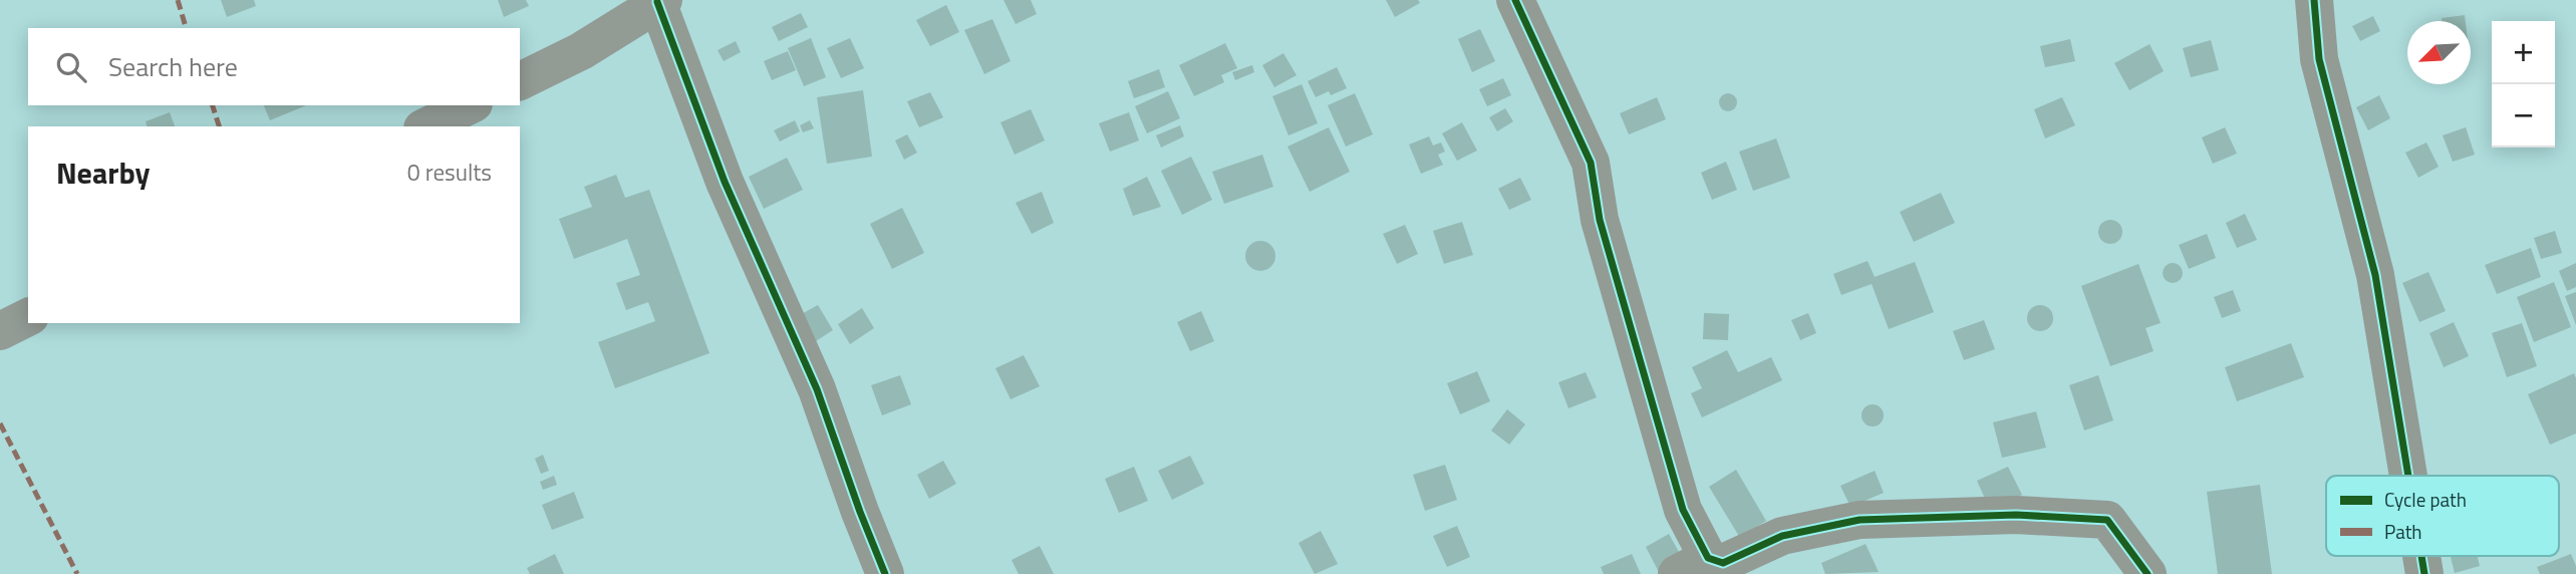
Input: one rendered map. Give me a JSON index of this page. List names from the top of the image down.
{
  "legend": ["Cycle path", "Path"],
  "north": "bottom left",
  "page": {
    "map_buttons": ["+", "−"],
    "search": "Search here",
    "heading": ["Nearby", "0 results"]
  }
}
